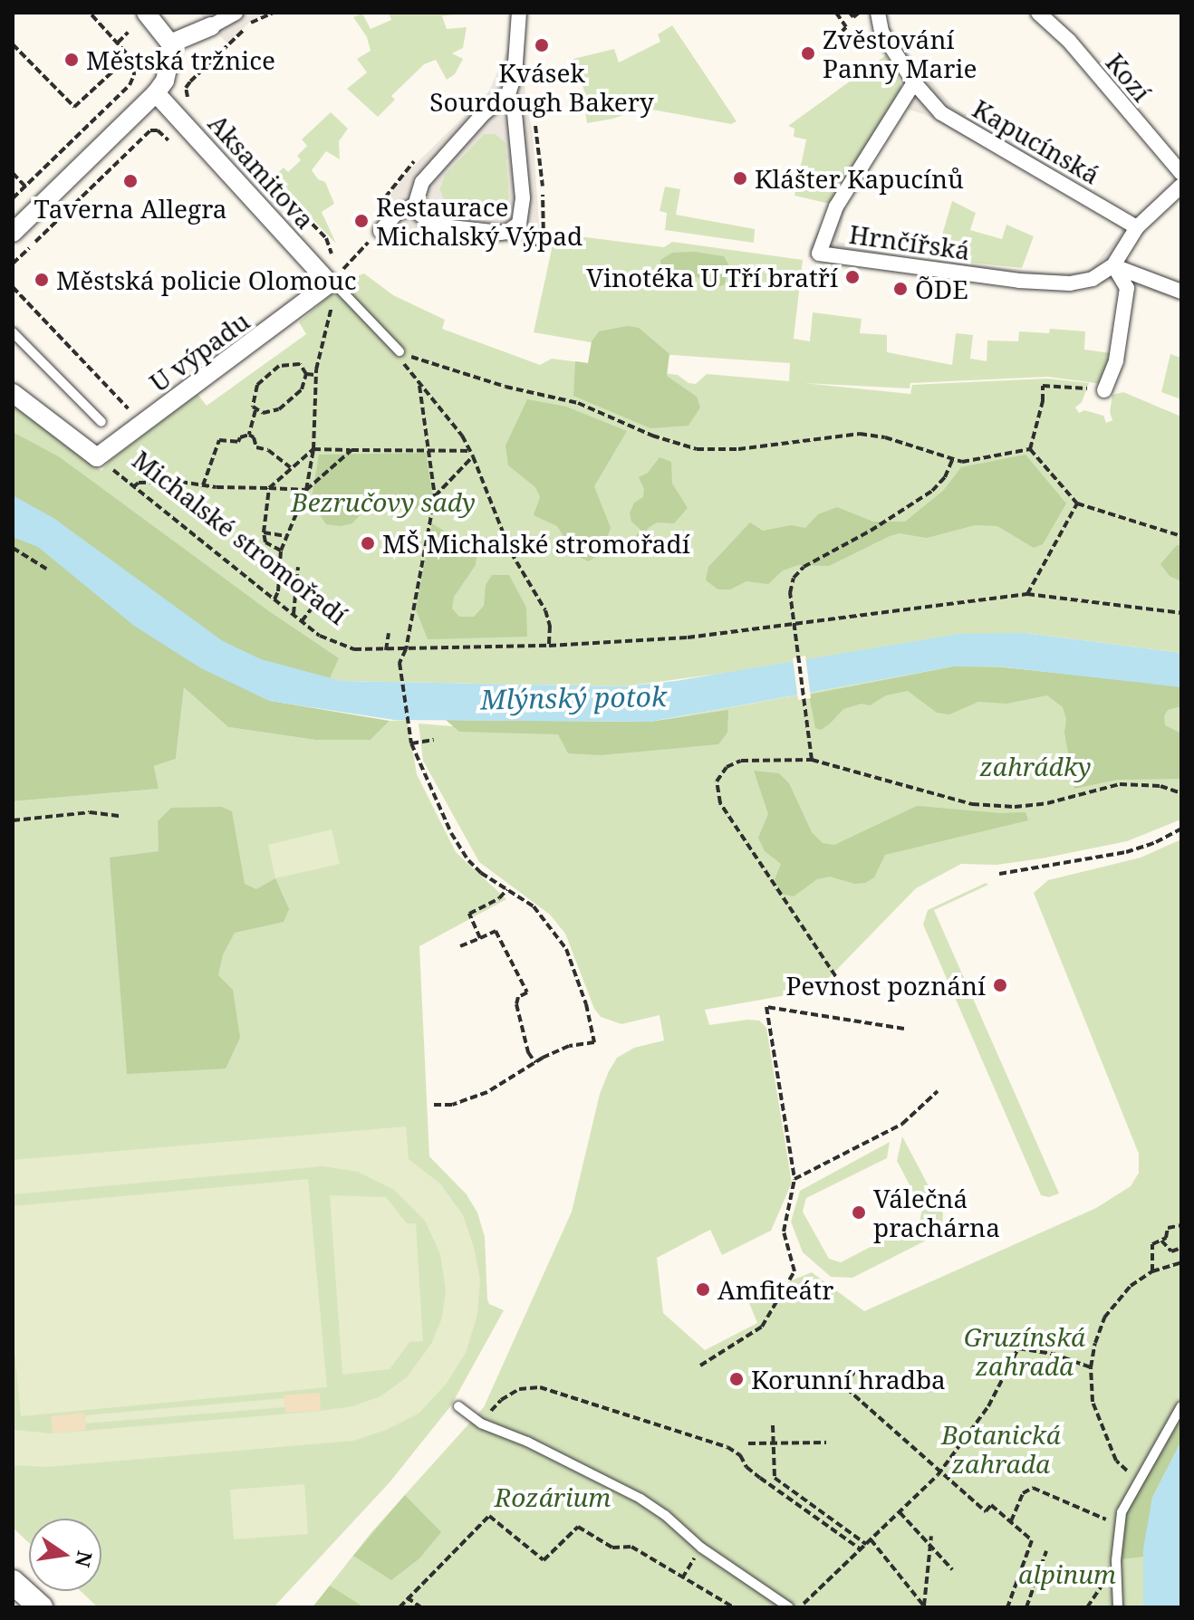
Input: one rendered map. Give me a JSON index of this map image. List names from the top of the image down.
{
  "streets": {
    "street": [
      "Kozí",
      "Kapucínská",
      "Aksamitova",
      "Hrnčířská",
      "U výpadu",
      "Michalské stromořadí"
    ]
  },
  "crossings": [
    ["Kapucínská", "Hrnčířská"],
    ["Aksamitova", "U výpadu"],
    ["U výpadu", "Michalské stromořadí"]
  ],
  "water": ["Mlýnský potok"],
  "parks": [
    "Bezručovy sady",
    "zahrádky",
    "Gruzínská zahrada",
    "Botanická zahrada",
    "Rozárium",
    "alpinum"
  ],
  "places": [
    "Kvásek Sourdough Bakery",
    "Zvěstování Panny Marie",
    "Městská tržnice",
    "Klášter Kapucínů",
    "Taverna Allegra",
    "Restaurace Michalský Výpad",
    "Vinotéka U Tří bratří",
    "Městská policie Olomouc",
    "ÕDE",
    "MŠ Michalské stromořadí",
    "Pevnost poznání",
    "Válečná prachárna",
    "Amfiteátr",
    "Korunní hradba"
  ],
  "north": "right"
}
